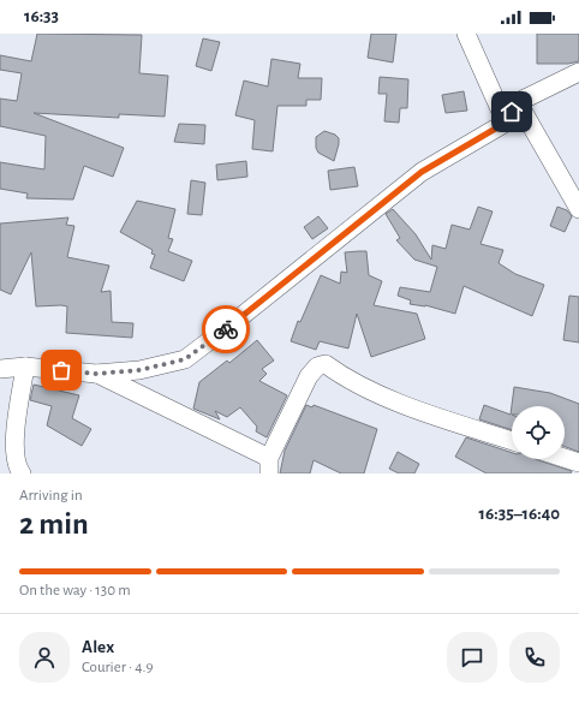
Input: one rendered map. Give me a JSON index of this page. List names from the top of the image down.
{
  "page": {
    "status": "16:33",
    "heading": ["2 min", "Arriving in", "16:35–16:40"],
    "panel": ["Alex", "Courier · 4.9"],
    "bar": "On the way · 130 m"
  }
}
